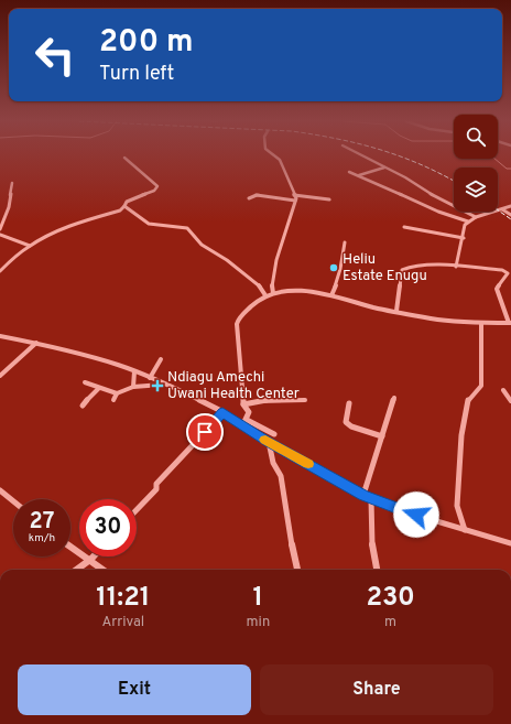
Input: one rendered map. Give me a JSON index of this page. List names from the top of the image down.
{
  "places": {
    "other": ["Heliu Estate Enugu"],
    "health": ["Ndiagu Amechi Uwani Health Center"]
  },
  "page": {
    "turn": ["200 m", "Turn left"],
    "speed": "27 km/h",
    "limit": "30",
    "eta": [
      "11:21",
      "Arrival",
      "1",
      "min",
      "230",
      "m"
    ],
    "buttons": ["Exit", "Share"]
  }
}
